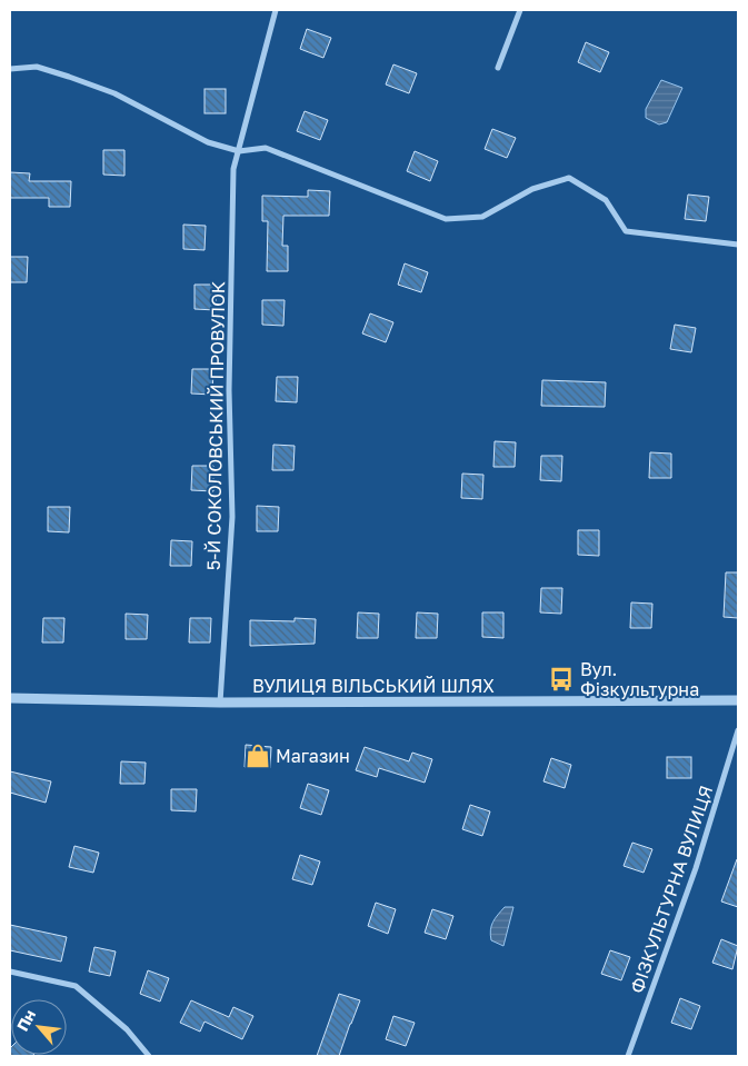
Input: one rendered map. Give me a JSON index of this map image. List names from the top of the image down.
{
  "streets": {
    "street": ["5-Й СОКОЛОВСЬКИЙ ПРОВУЛОК", "ВУЛИЦЯ ВІЛЬСЬКИЙ ШЛЯХ", "ФІЗКУЛЬТУРНА ВУЛИЦЯ"]
  },
  "crossings": [
    ["5-Й СОКОЛОВСЬКИЙ ПРОВУЛОК", "ВУЛИЦЯ ВІЛЬСЬКИЙ ШЛЯХ"]
  ],
  "places": {
    "bus stop": ["Вул. Фізкультурна"],
    "shop": ["Магазин"]
  },
  "north": "top left"
}
